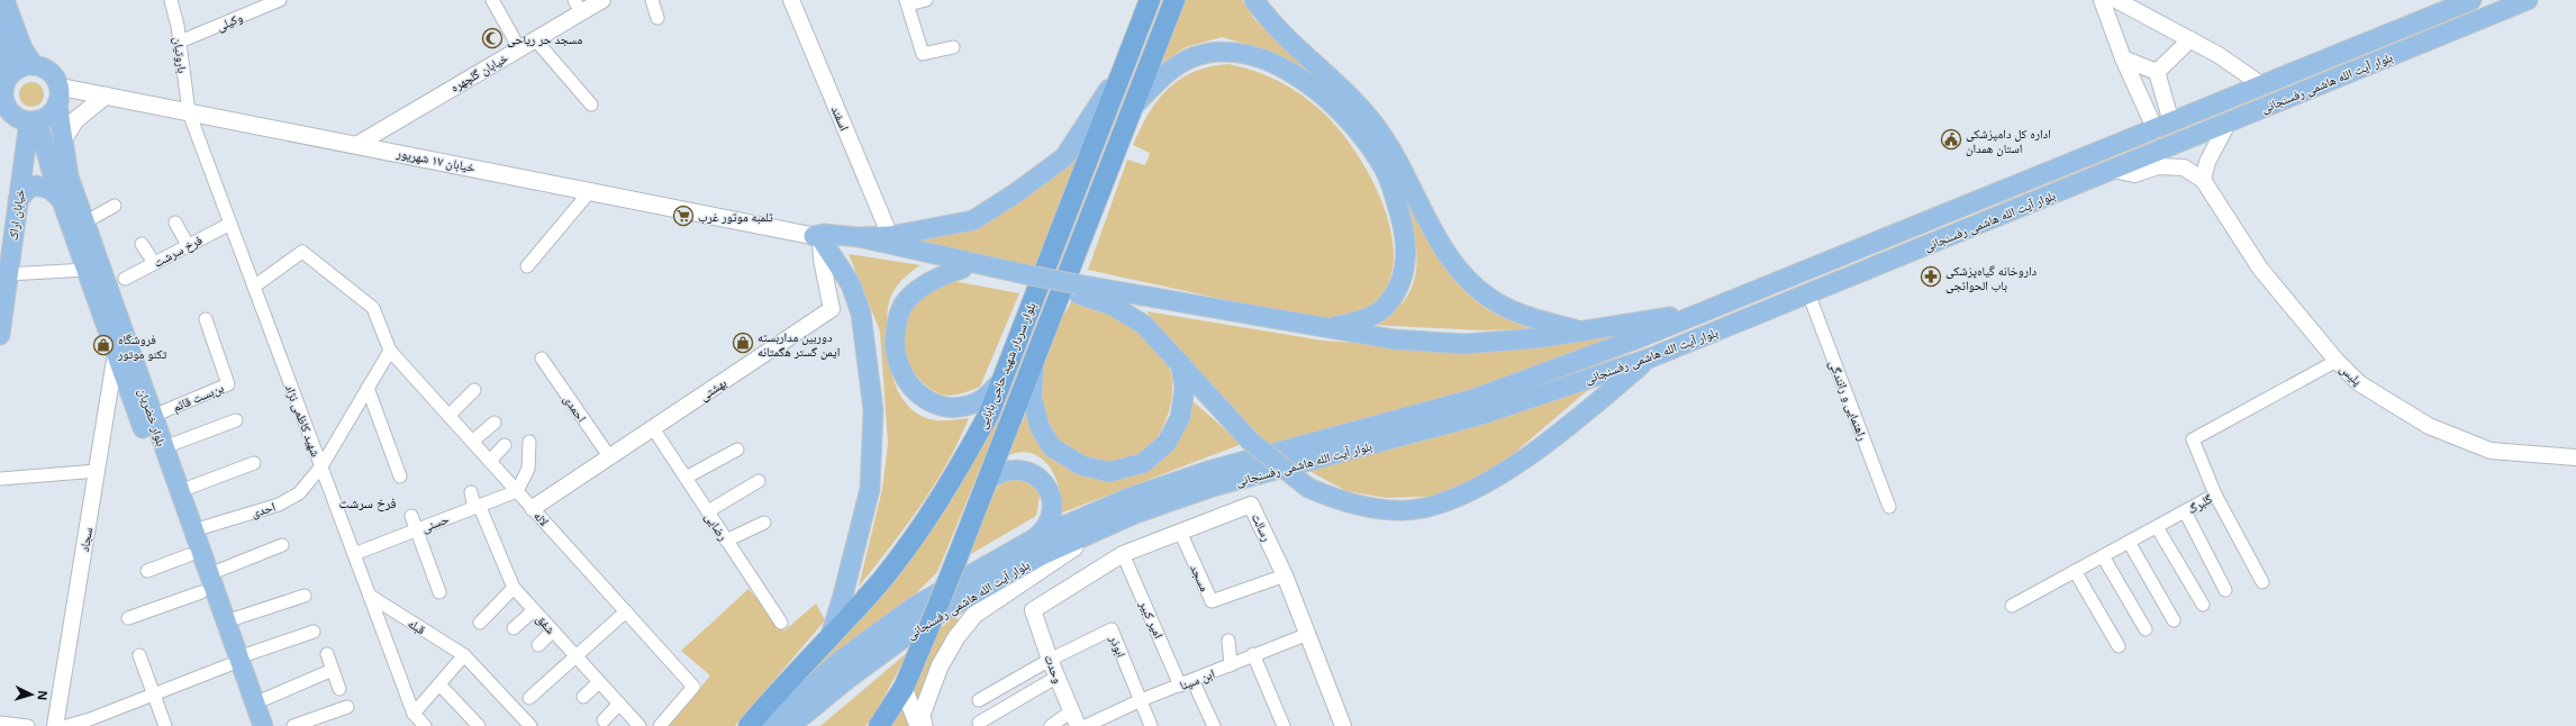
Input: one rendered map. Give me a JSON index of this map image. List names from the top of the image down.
{
  "streets": {
    "highway": ["بلوار سردار شهید حاجی بابایی"],
    "main road": [
      "بلوار آیت الله هاشمی رفسنجانی",
      "خیابان ۱۷ شهریور",
      "خیابان اراک",
      "بلوار خضریان"
    ],
    "street": [
      "وکیلی",
      "باروتیان",
      "خیابان گلچهره",
      "اسفند",
      "فرخ سرشت",
      "پلیس",
      "بهشتی",
      "بن‌بست قائم",
      "راهنمایی و رانندگی",
      "احمدی",
      "شهید کاظمی نژاد",
      "گلبرگ",
      "احدی",
      "لاله",
      "حسنی",
      "رضایی",
      "رسالت",
      "سجاد",
      "مسجد",
      "امیر کبیر",
      "شفق",
      "قبله",
      "ابوذر",
      "وحدت",
      "ابن سینا"
    ]
  },
  "crossings": [
    ["وکیلی", "باروتیان"],
    ["باروتیان", "خیابان ۱۷ شهریور"],
    ["باروتیان", "شهید کاظمی نژاد"],
    ["خیابان گلچهره", "خیابان ۱۷ شهریور"],
    ["بلوار آیت الله هاشمی رفسنجانی", "پلیس"],
    ["بلوار آیت الله هاشمی رفسنجانی", "راهنمایی و رانندگی"],
    ["خیابان ۱۷ شهریور", "خیابان اراک"],
    ["خیابان ۱۷ شهریور", "بهشتی"],
    ["خیابان ۱۷ شهریور", "بلوار خضریان"],
    ["خیابان ۱۷ شهریور", "شهید کاظمی نژاد"],
    ["خیابان اراک", "بلوار خضریان"],
    ["فرخ سرشت", "شهید کاظمی نژاد"],
    ["پلیس", "گلبرگ"],
    ["بهشتی", "احمدی"],
    ["بهشتی", "لاله"],
    ["بهشتی", "رضایی"],
    ["بن‌بست قائم", "بلوار خضریان"],
    ["بلوار خضریان", "احدی"],
    ["بلوار خضریان", "سجاد"],
    ["شهید کاظمی نژاد", "احدی"],
    ["شهید کاظمی نژاد", "حسنی"],
    ["شهید کاظمی نژاد", "قبله"],
    ["احدی", "لاله"],
    ["لاله", "حسنی"],
    ["حسنی", "شفق"],
    ["رسالت", "مسجد"],
    ["رسالت", "امیر کبیر"],
    ["رسالت", "وحدت"],
    ["رسالت", "ابن سینا"],
    ["امیر کبیر", "ابن سینا"],
    ["ابوذر", "وحدت"],
    ["ابوذر", "ابن سینا"]
  ],
  "districts": ["فرخ سرشت"],
  "places": {
    "mosque": ["مسجد حر ریاحی"],
    "public building": ["اداره کل دامپزشکی استان همدان"],
    "supermarket": ["تلمبه موتور غرب"],
    "pharmacy": ["داروخانه گیاه‌پزشکی باب الحوائجی"],
    "shop": ["دوربین مداربسته ایمن گستر هگمتانه", "فروشگاه تکنو موتور"]
  },
  "north": "right"
}
